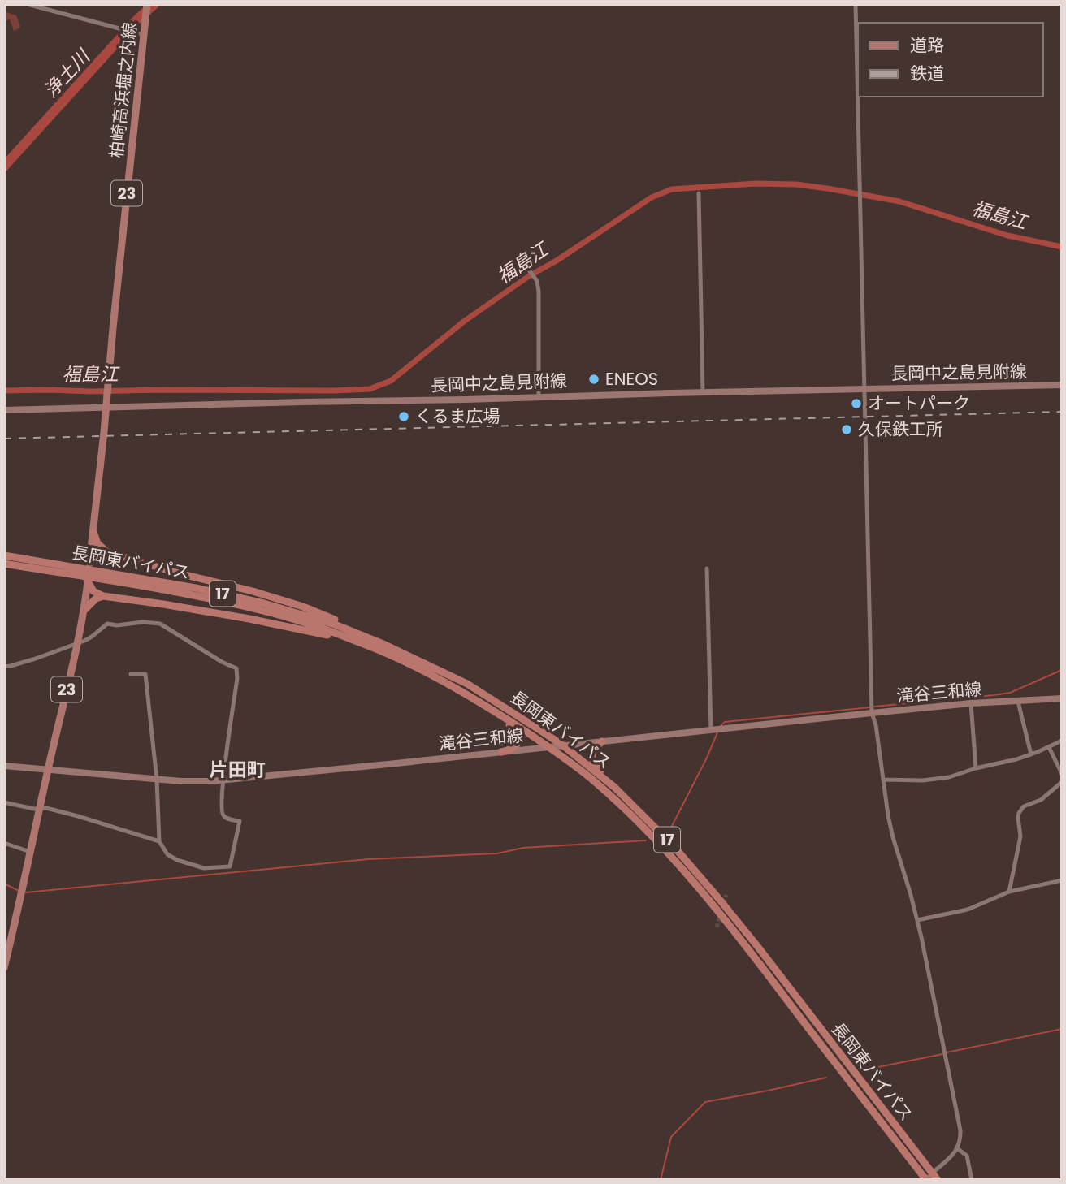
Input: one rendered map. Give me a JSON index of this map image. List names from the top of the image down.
{
  "streets": {
    "highway": ["長岡東バイパス", "17"],
    "main road": [
      "柏崎高浜堀之内線",
      "23",
      "長岡中之島見附線",
      "滝谷三和線"
    ]
  },
  "crossings": [
    ["柏崎高浜堀之内線", "23"],
    ["柏崎高浜堀之内線", "長岡中之島見附線"],
    ["23", "長岡中之島見附線"],
    ["23", "滝谷三和線"],
    ["長岡東バイパス", "滝谷三和線"]
  ],
  "districts": ["片田町"],
  "water": ["浄土川", "福島江"],
  "places": [
    "ENEOS",
    "オートパーク",
    "くるま広場",
    "久保鉄工所"
  ],
  "legend": ["道路", "鉄道"]
}
